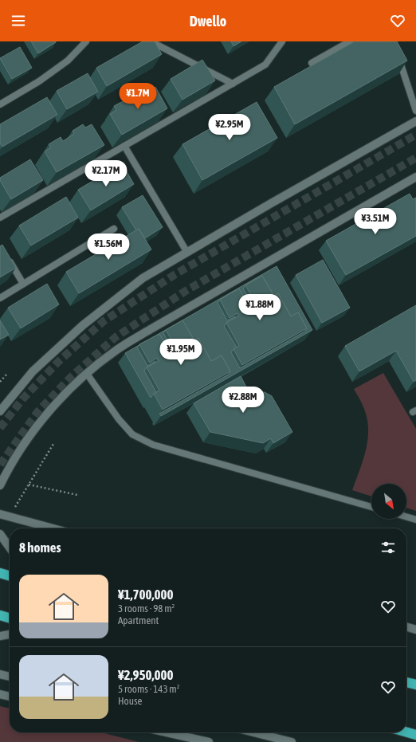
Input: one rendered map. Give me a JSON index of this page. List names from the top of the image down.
{
  "north": "bottom right",
  "page": {
    "header": "Dwello",
    "price": [
      "¥1.7M",
      "¥2.95M",
      "¥2.17M",
      "¥3.51M",
      "¥1.56M",
      "¥1.88M",
      "¥1.95M",
      "¥2.88M"
    ],
    "heading": "8 homes",
    "list": [
      {
        "name": "¥1,700,000",
        "note": "3 rooms · 98 m² · Apartment"
      },
      {
        "name": "¥2,950,000",
        "note": "5 rooms · 143 m² · House"
      }
    ]
  }
}
